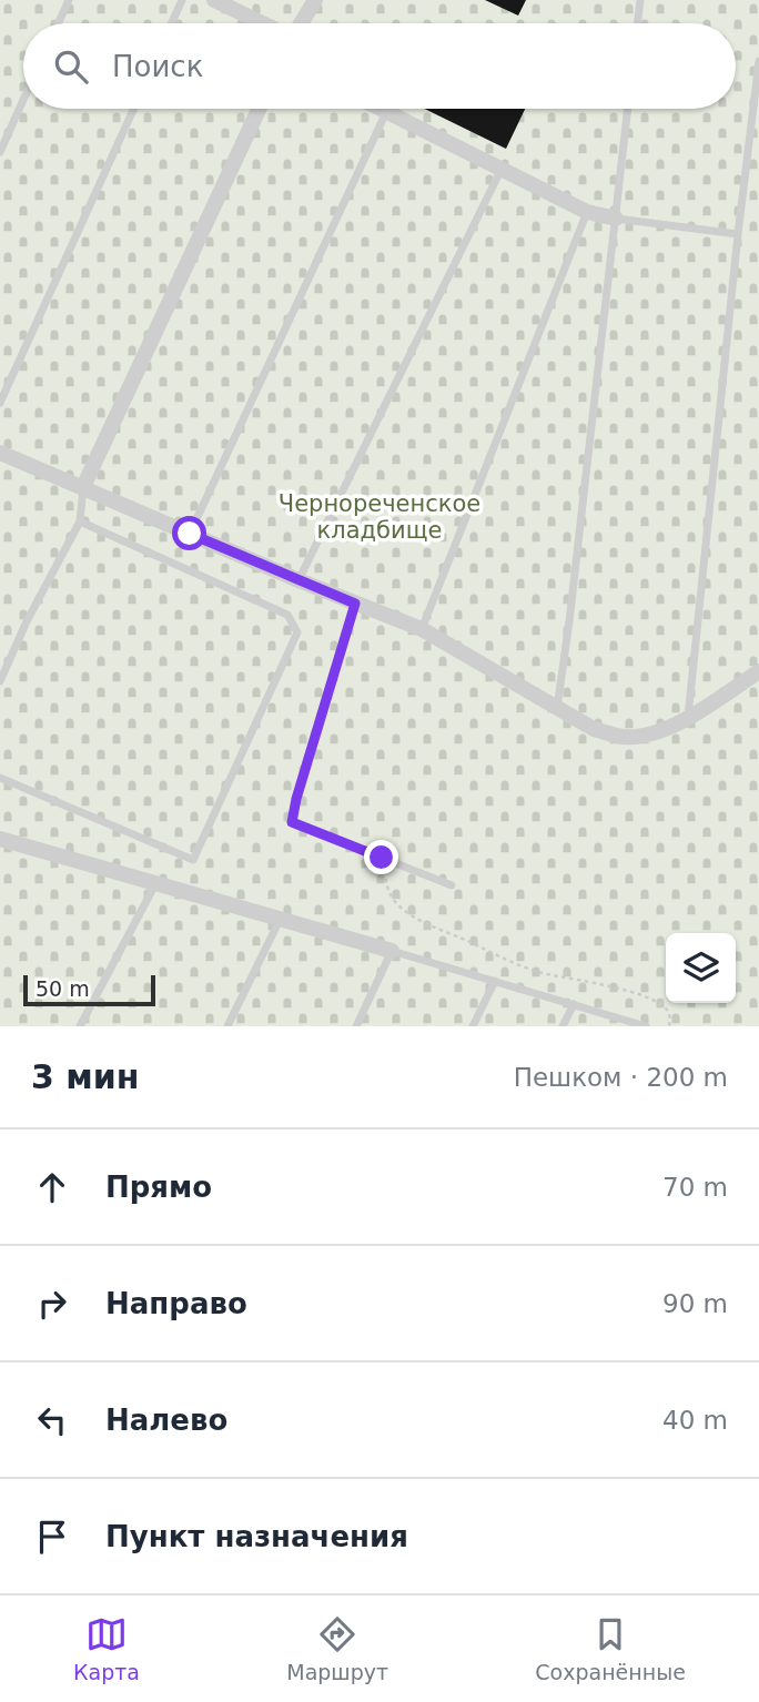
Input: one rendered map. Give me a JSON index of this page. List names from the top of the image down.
{
  "parks": ["Чернореченское кладбище"],
  "scale_bar": "50 m",
  "page": {
    "search": "Поиск",
    "scale": "50 m",
    "heading": ["3 мин", "Пешком · 200 m"],
    "list": [
      ["Прямо", "70 m"],
      ["Направо", "90 m"],
      ["Налево", "40 m"],
      "Пункт назначения"
    ],
    "nav": ["Карта", "Маршрут", "Сохранённые"]
  }
}
